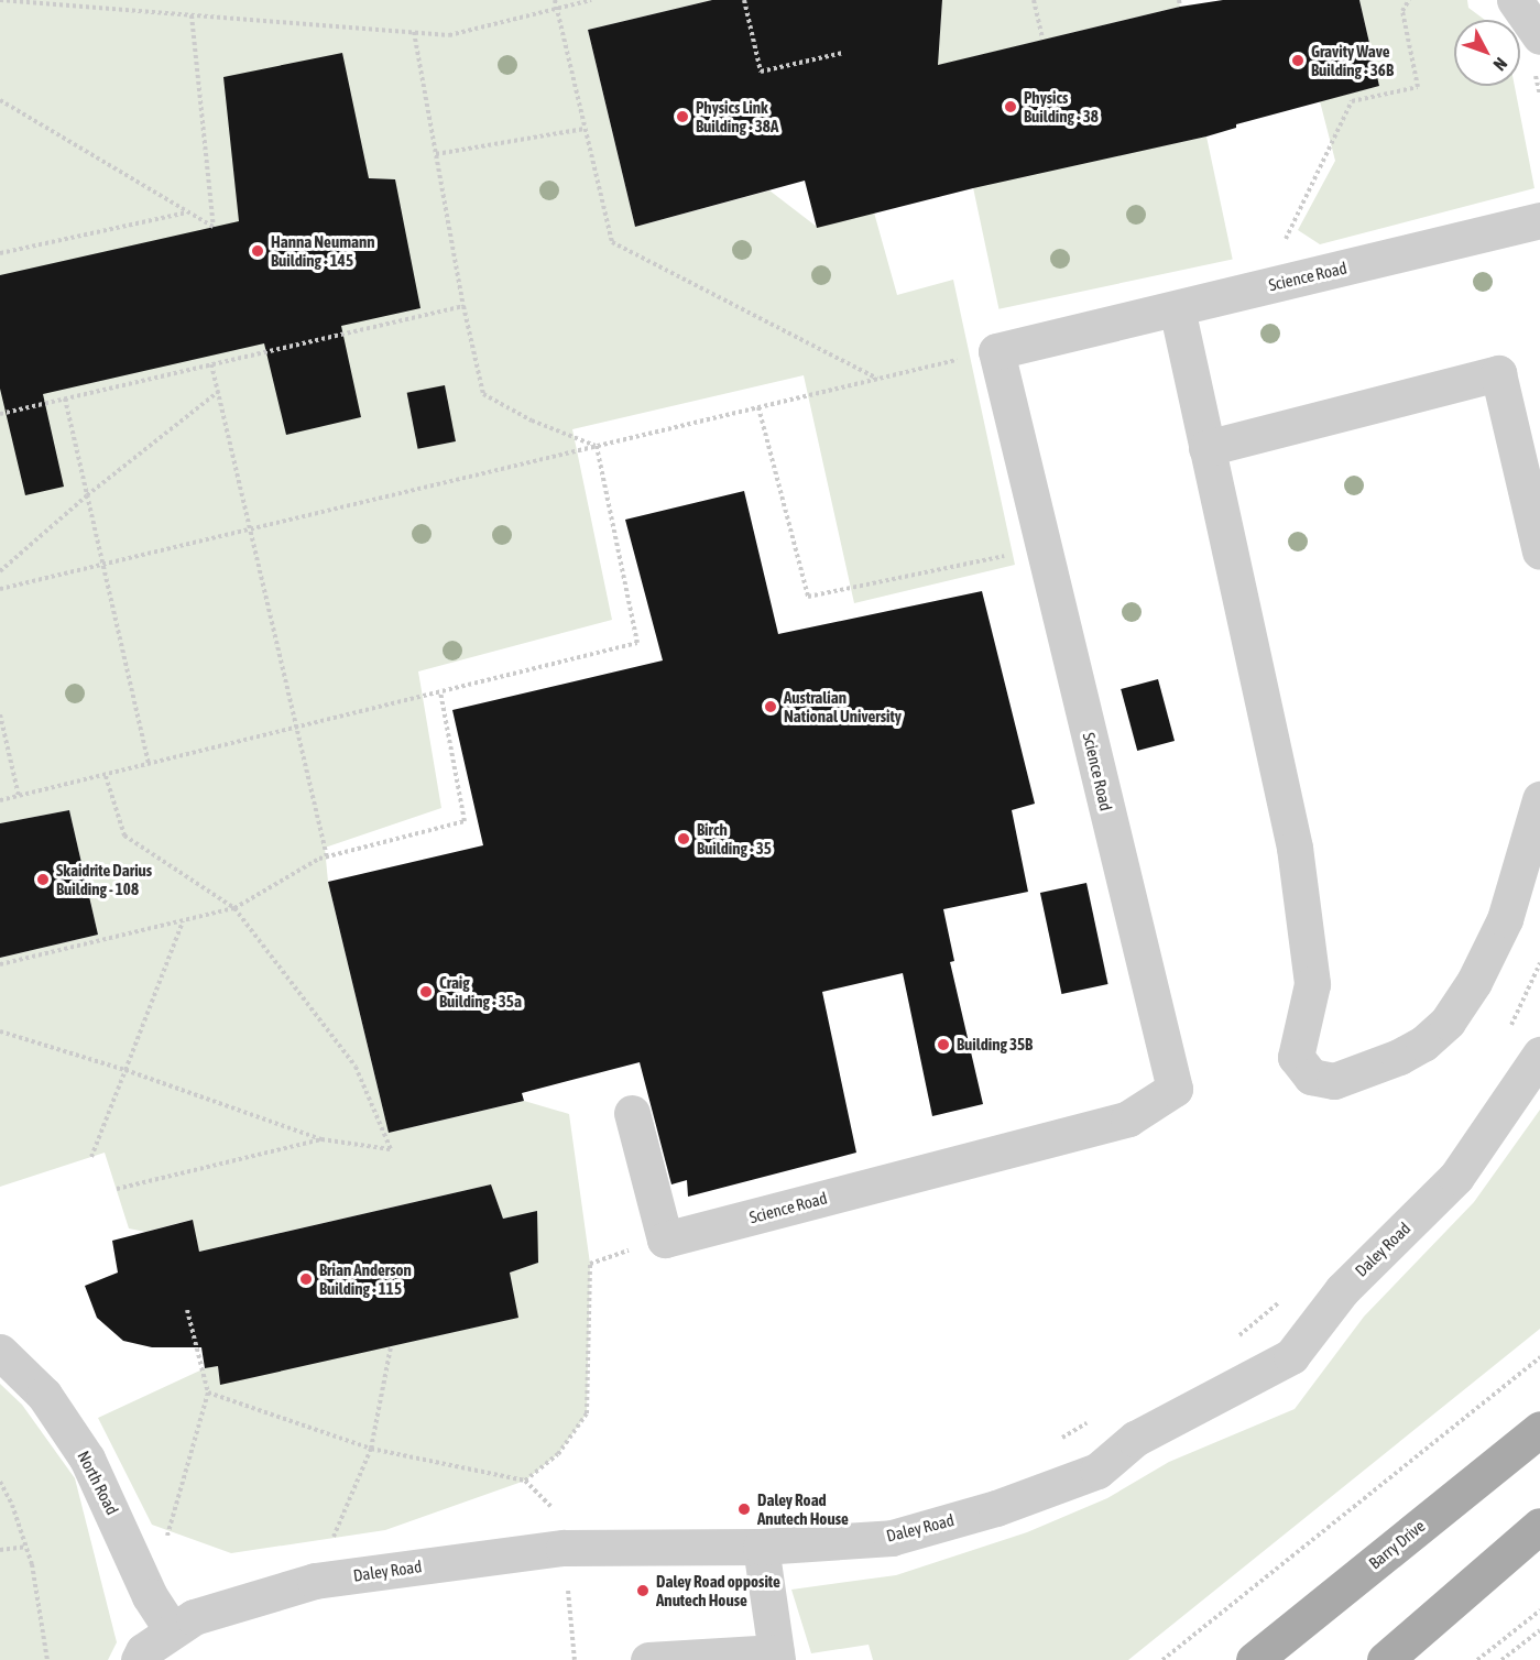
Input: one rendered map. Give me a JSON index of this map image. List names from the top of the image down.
{
  "streets": {
    "main road": ["Barry Drive"],
    "street": ["Science Road", "Daley Road", "North Road"]
  },
  "crossings": [
    ["Daley Road", "North Road"]
  ],
  "places": [
    "Gravity Wave Building - 36B",
    "Physics Building - 38",
    "Physics Link Building - 38A",
    "Hanna Neumann Building - 145",
    "Australian National University",
    "Birch Building - 35",
    "Skaidrite Darius Building - 108",
    "Craig Building - 35a",
    "Building 35B",
    "Brian Anderson Building - 115",
    "Daley Road Anutech House",
    "Daley Road opposite Anutech House"
  ],
  "north": "bottom right"
}
